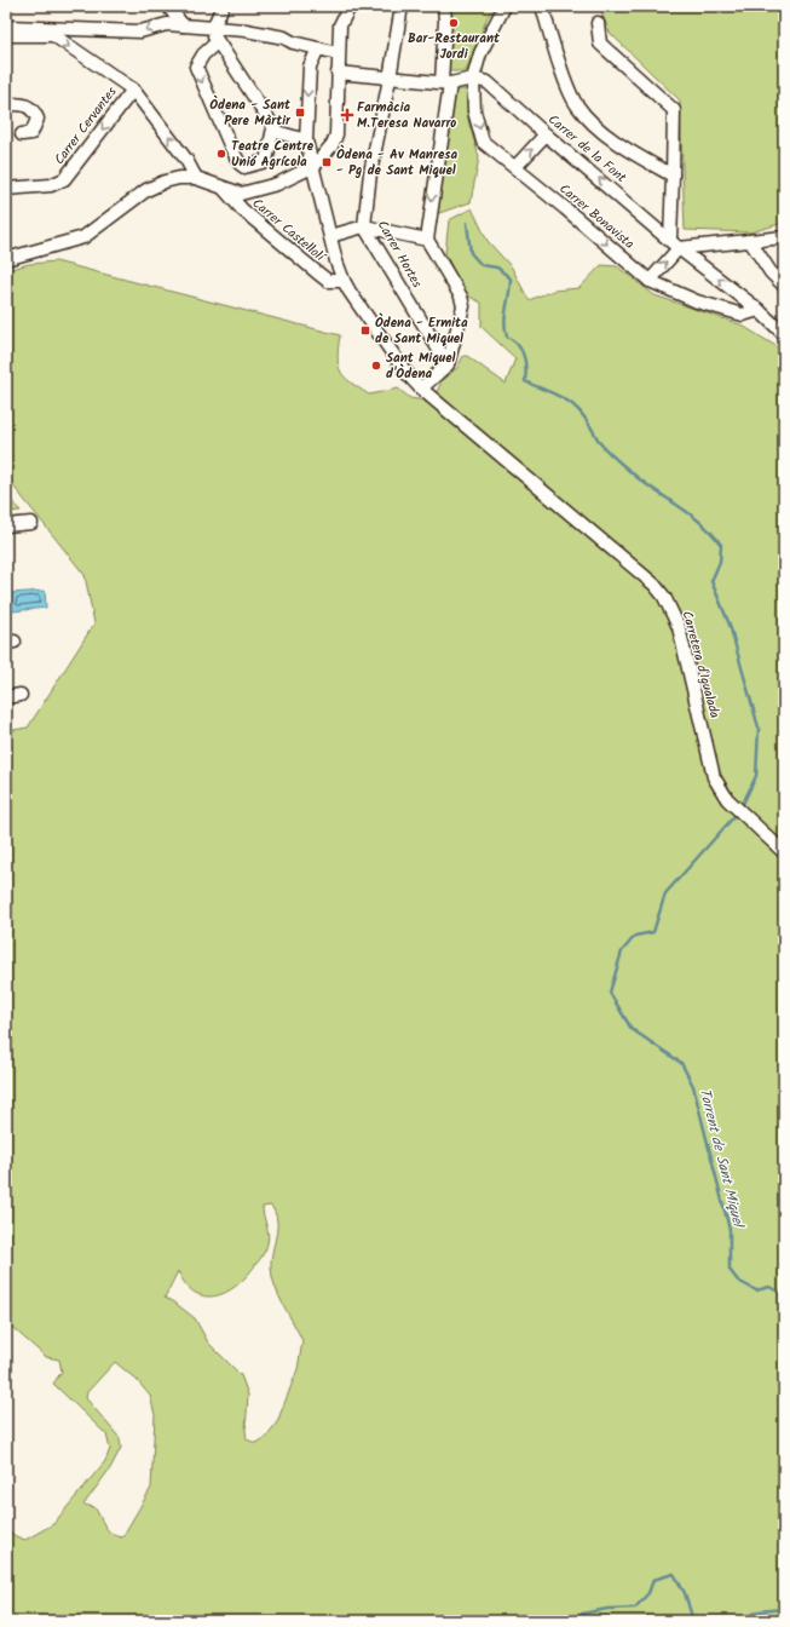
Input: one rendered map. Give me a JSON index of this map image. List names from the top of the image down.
{
  "streets": {
    "street": [
      "Carrer Cervantes",
      "Carrer de la Font",
      "Carrer Bonavista",
      "Carrer Castellolí",
      "Carrer Hortes",
      "Carretera d'Igualada"
    ]
  },
  "crossings": [
    ["Carrer de la Font", "Carrer Bonavista"],
    ["Carrer Castellolí", "Carretera d'Igualada"]
  ],
  "water": ["Torrent de Sant Miquel"],
  "places": {
    "other": ["Bar-Restaurant Jordi", "Teatre Centre Unió Agrícola", "Sant Miquel d'Òdena"],
    "transit": ["Òdena - Sant Pere Màrtir", "Òdena - Av Manresa - Pg de Sant Miquel", "Òdena - Ermita de Sant Miquel"],
    "health": ["Farmàcia M.Teresa Navarro"]
  }
}
